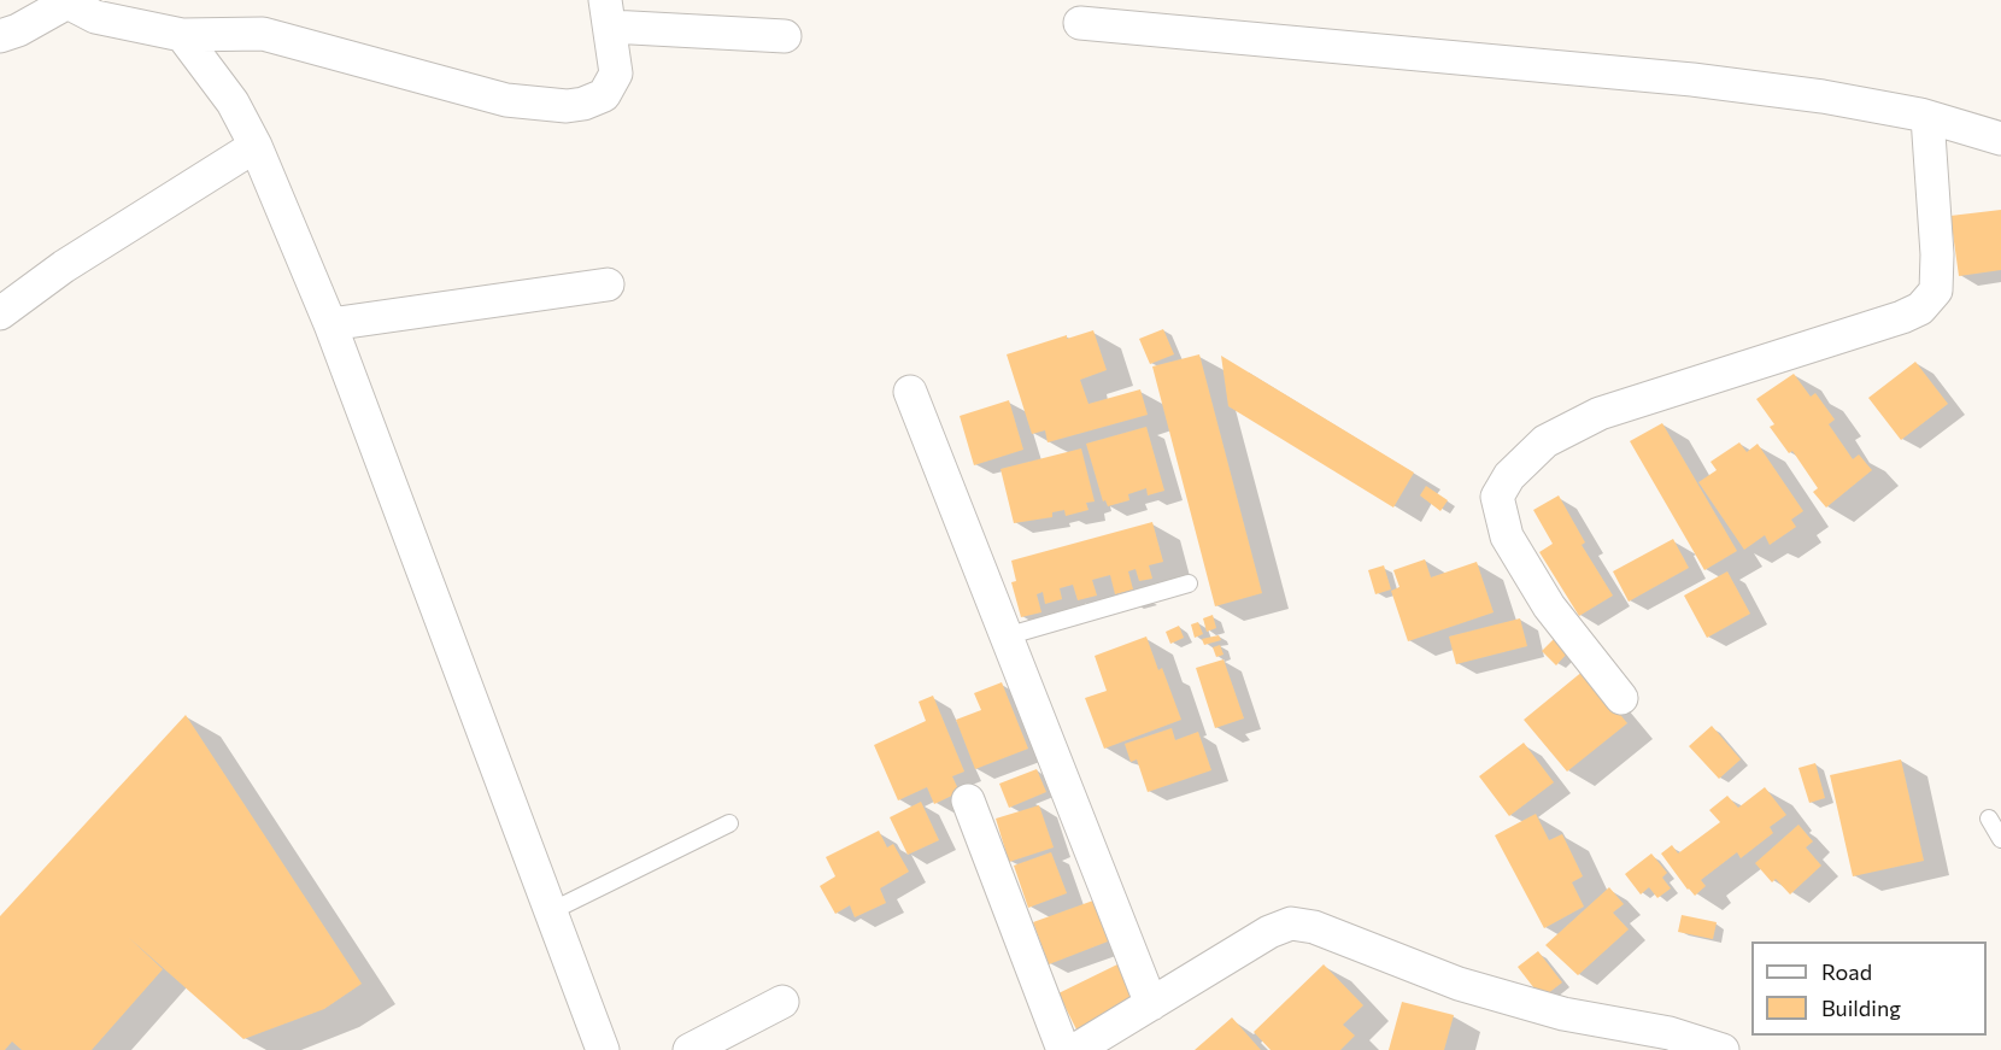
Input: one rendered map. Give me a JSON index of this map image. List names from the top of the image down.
{
  "legend": ["Road", "Building"]
}
